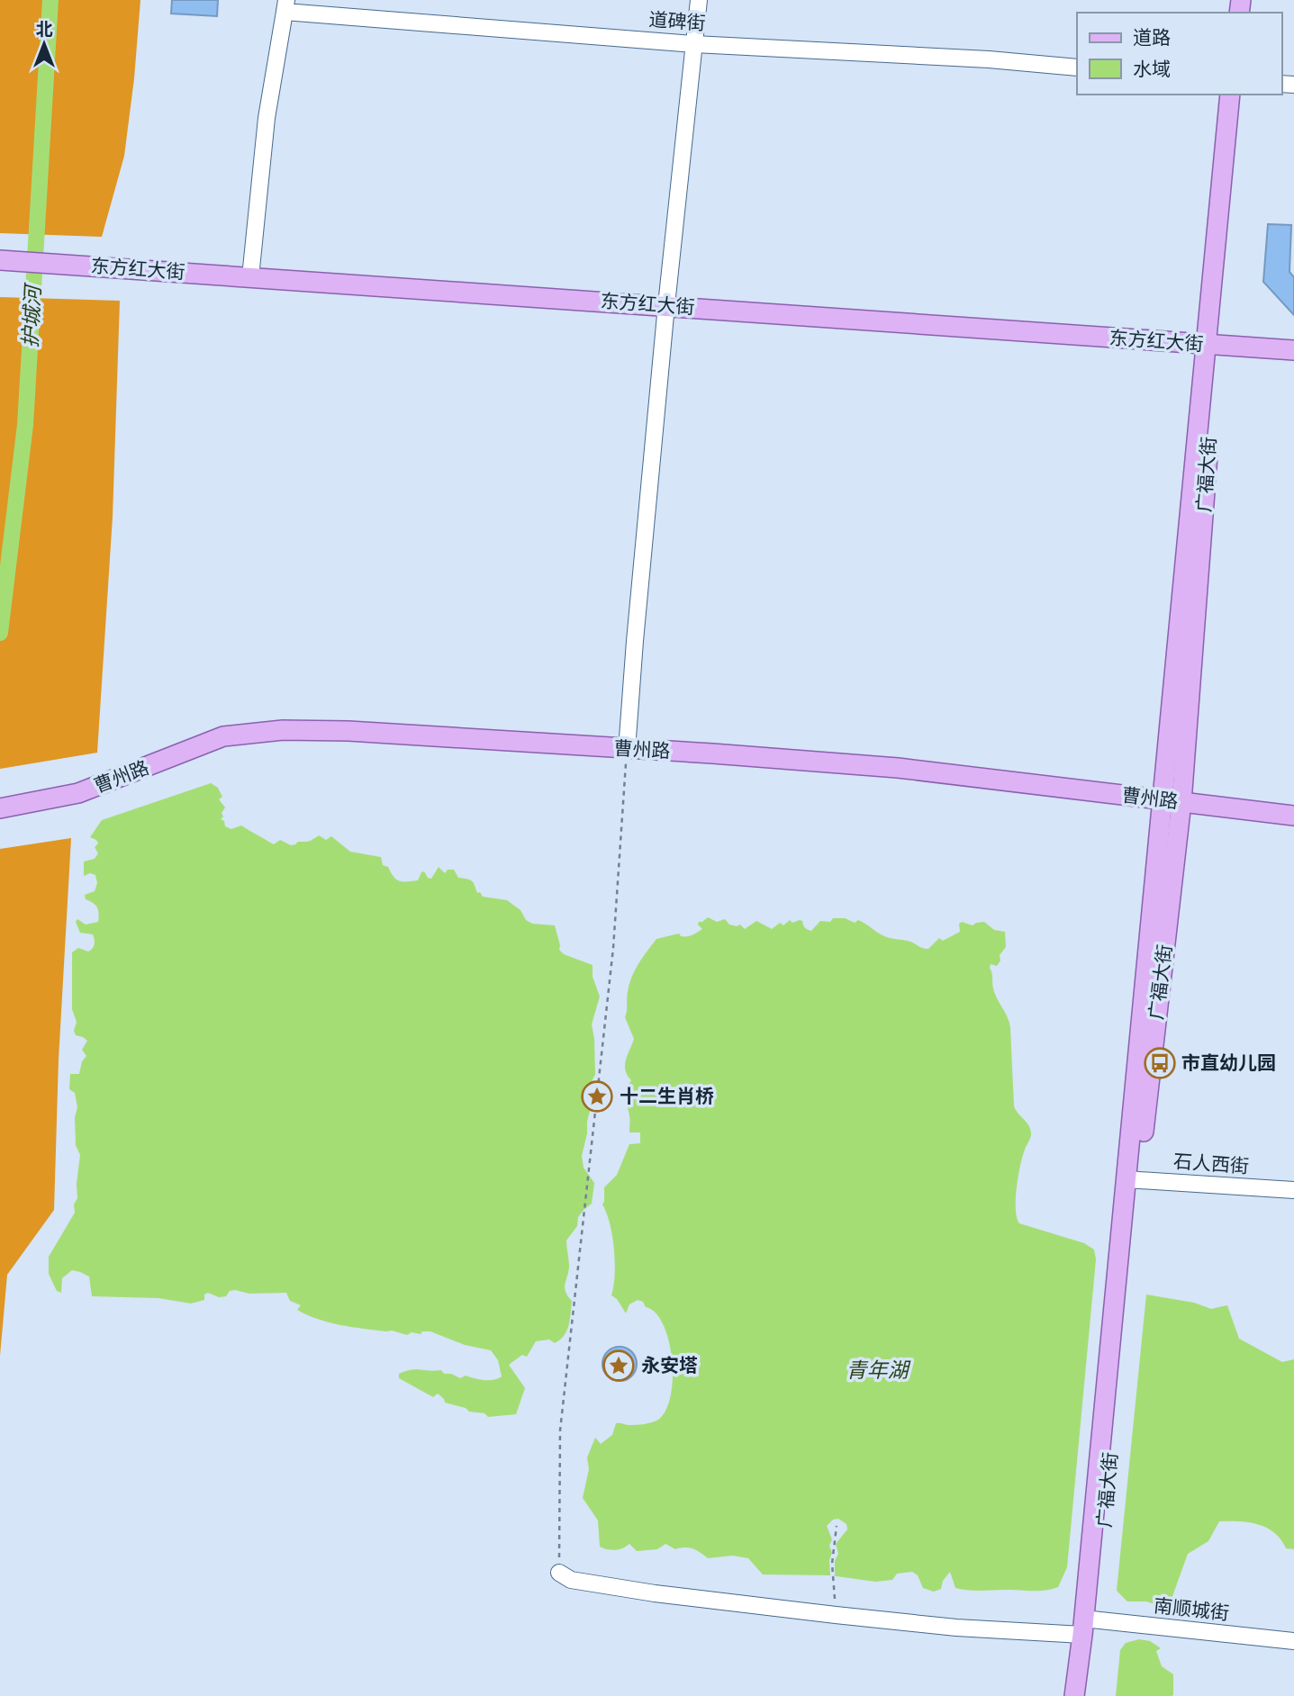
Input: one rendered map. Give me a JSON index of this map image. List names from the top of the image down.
{
  "streets": {
    "main road": ["东方红大街", "广福大街", "曹州路"],
    "street": ["道碑街", "石人西街", "南顺城街"]
  },
  "crossings": [
    ["东方红大街", "广福大街"],
    ["广福大街", "曹州路"],
    ["广福大街", "石人西街"],
    ["广福大街", "南顺城街"]
  ],
  "water": ["护城河", "青年湖"],
  "places": {
    "bus stop": ["市直幼儿园"],
    "place": ["十二生肖桥", "永安塔"]
  },
  "legend": ["道路", "水域"],
  "north": "top"
}
